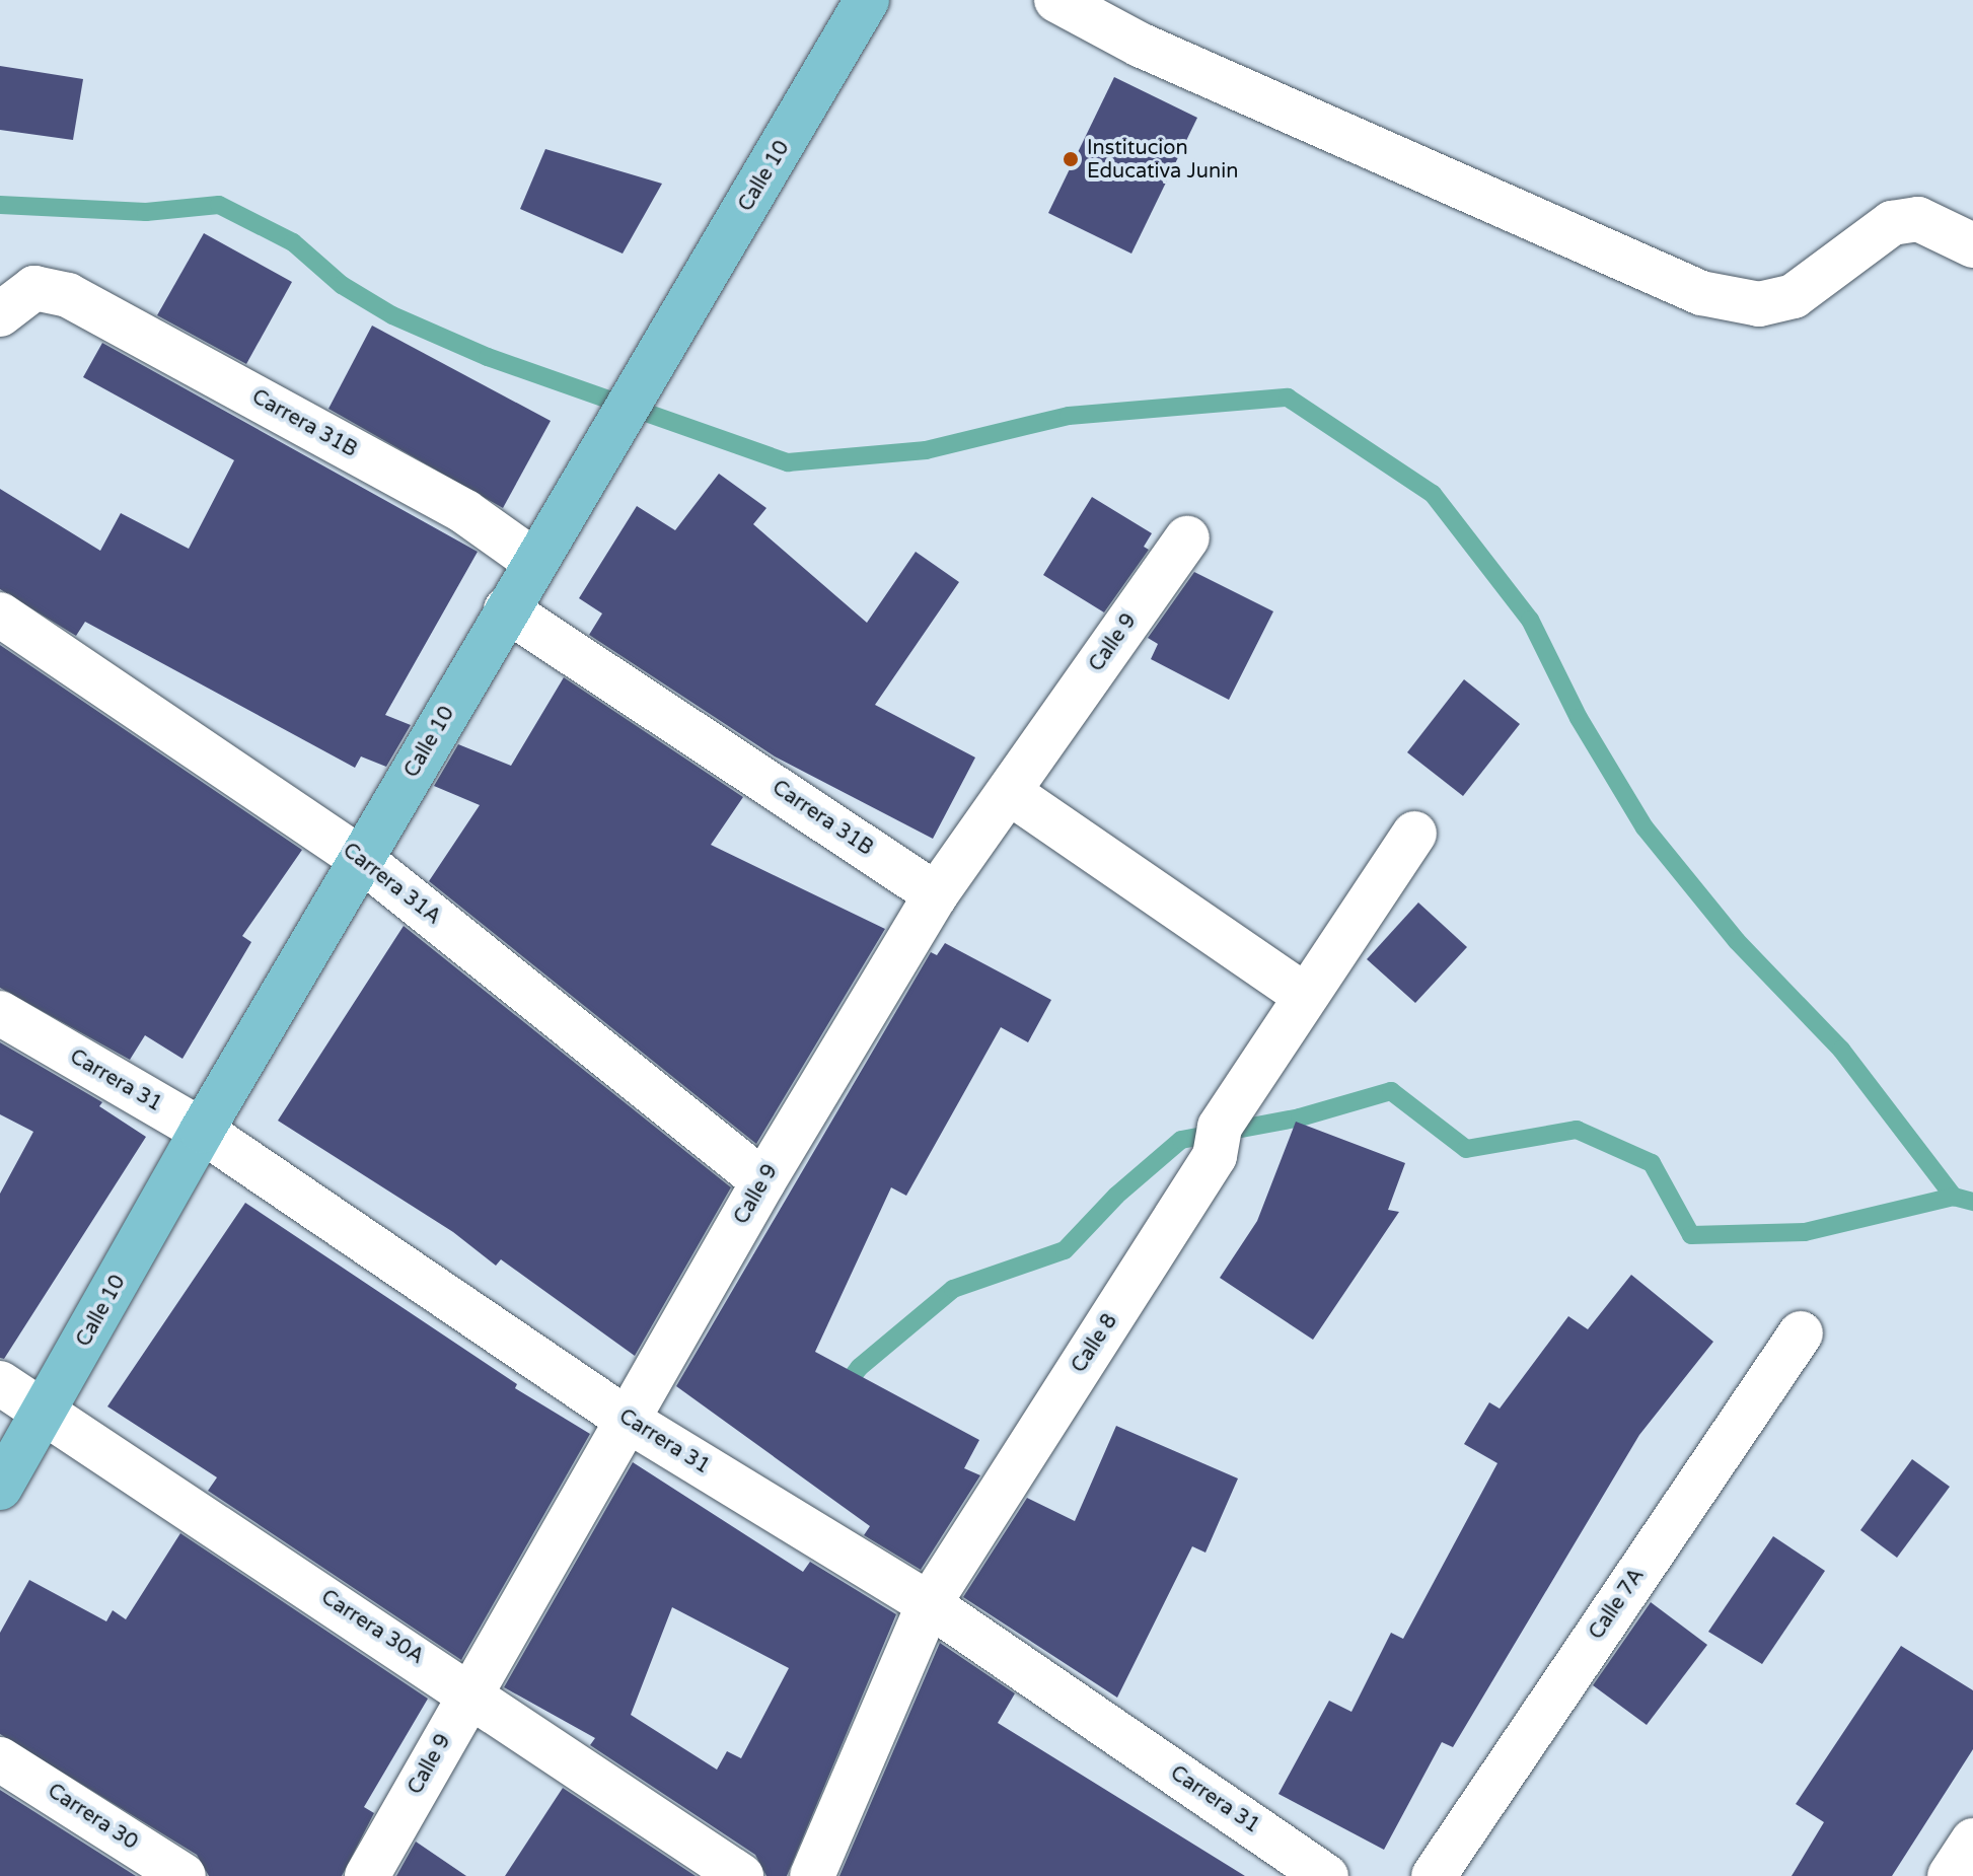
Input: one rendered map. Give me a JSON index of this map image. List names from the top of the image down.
{
  "streets": {
    "main road": ["Calle 10"],
    "street": [
      "Carrera 31B",
      "Calle 9",
      "Carrera 31A",
      "Carrera 31",
      "Calle 8",
      "Calle 7A",
      "Carrera 30A",
      "Carrera 30"
    ]
  },
  "crossings": [
    ["Calle 10", "Carrera 31B"],
    ["Calle 10", "Carrera 31A"],
    ["Calle 10", "Carrera 31"],
    ["Calle 10", "Carrera 30A"],
    ["Carrera 31B", "Calle 9"],
    ["Calle 9", "Carrera 31A"],
    ["Calle 9", "Carrera 31"],
    ["Calle 9", "Carrera 30A"],
    ["Carrera 31", "Calle 8"]
  ],
  "places": ["Institucion Educativa Junin"]
}
